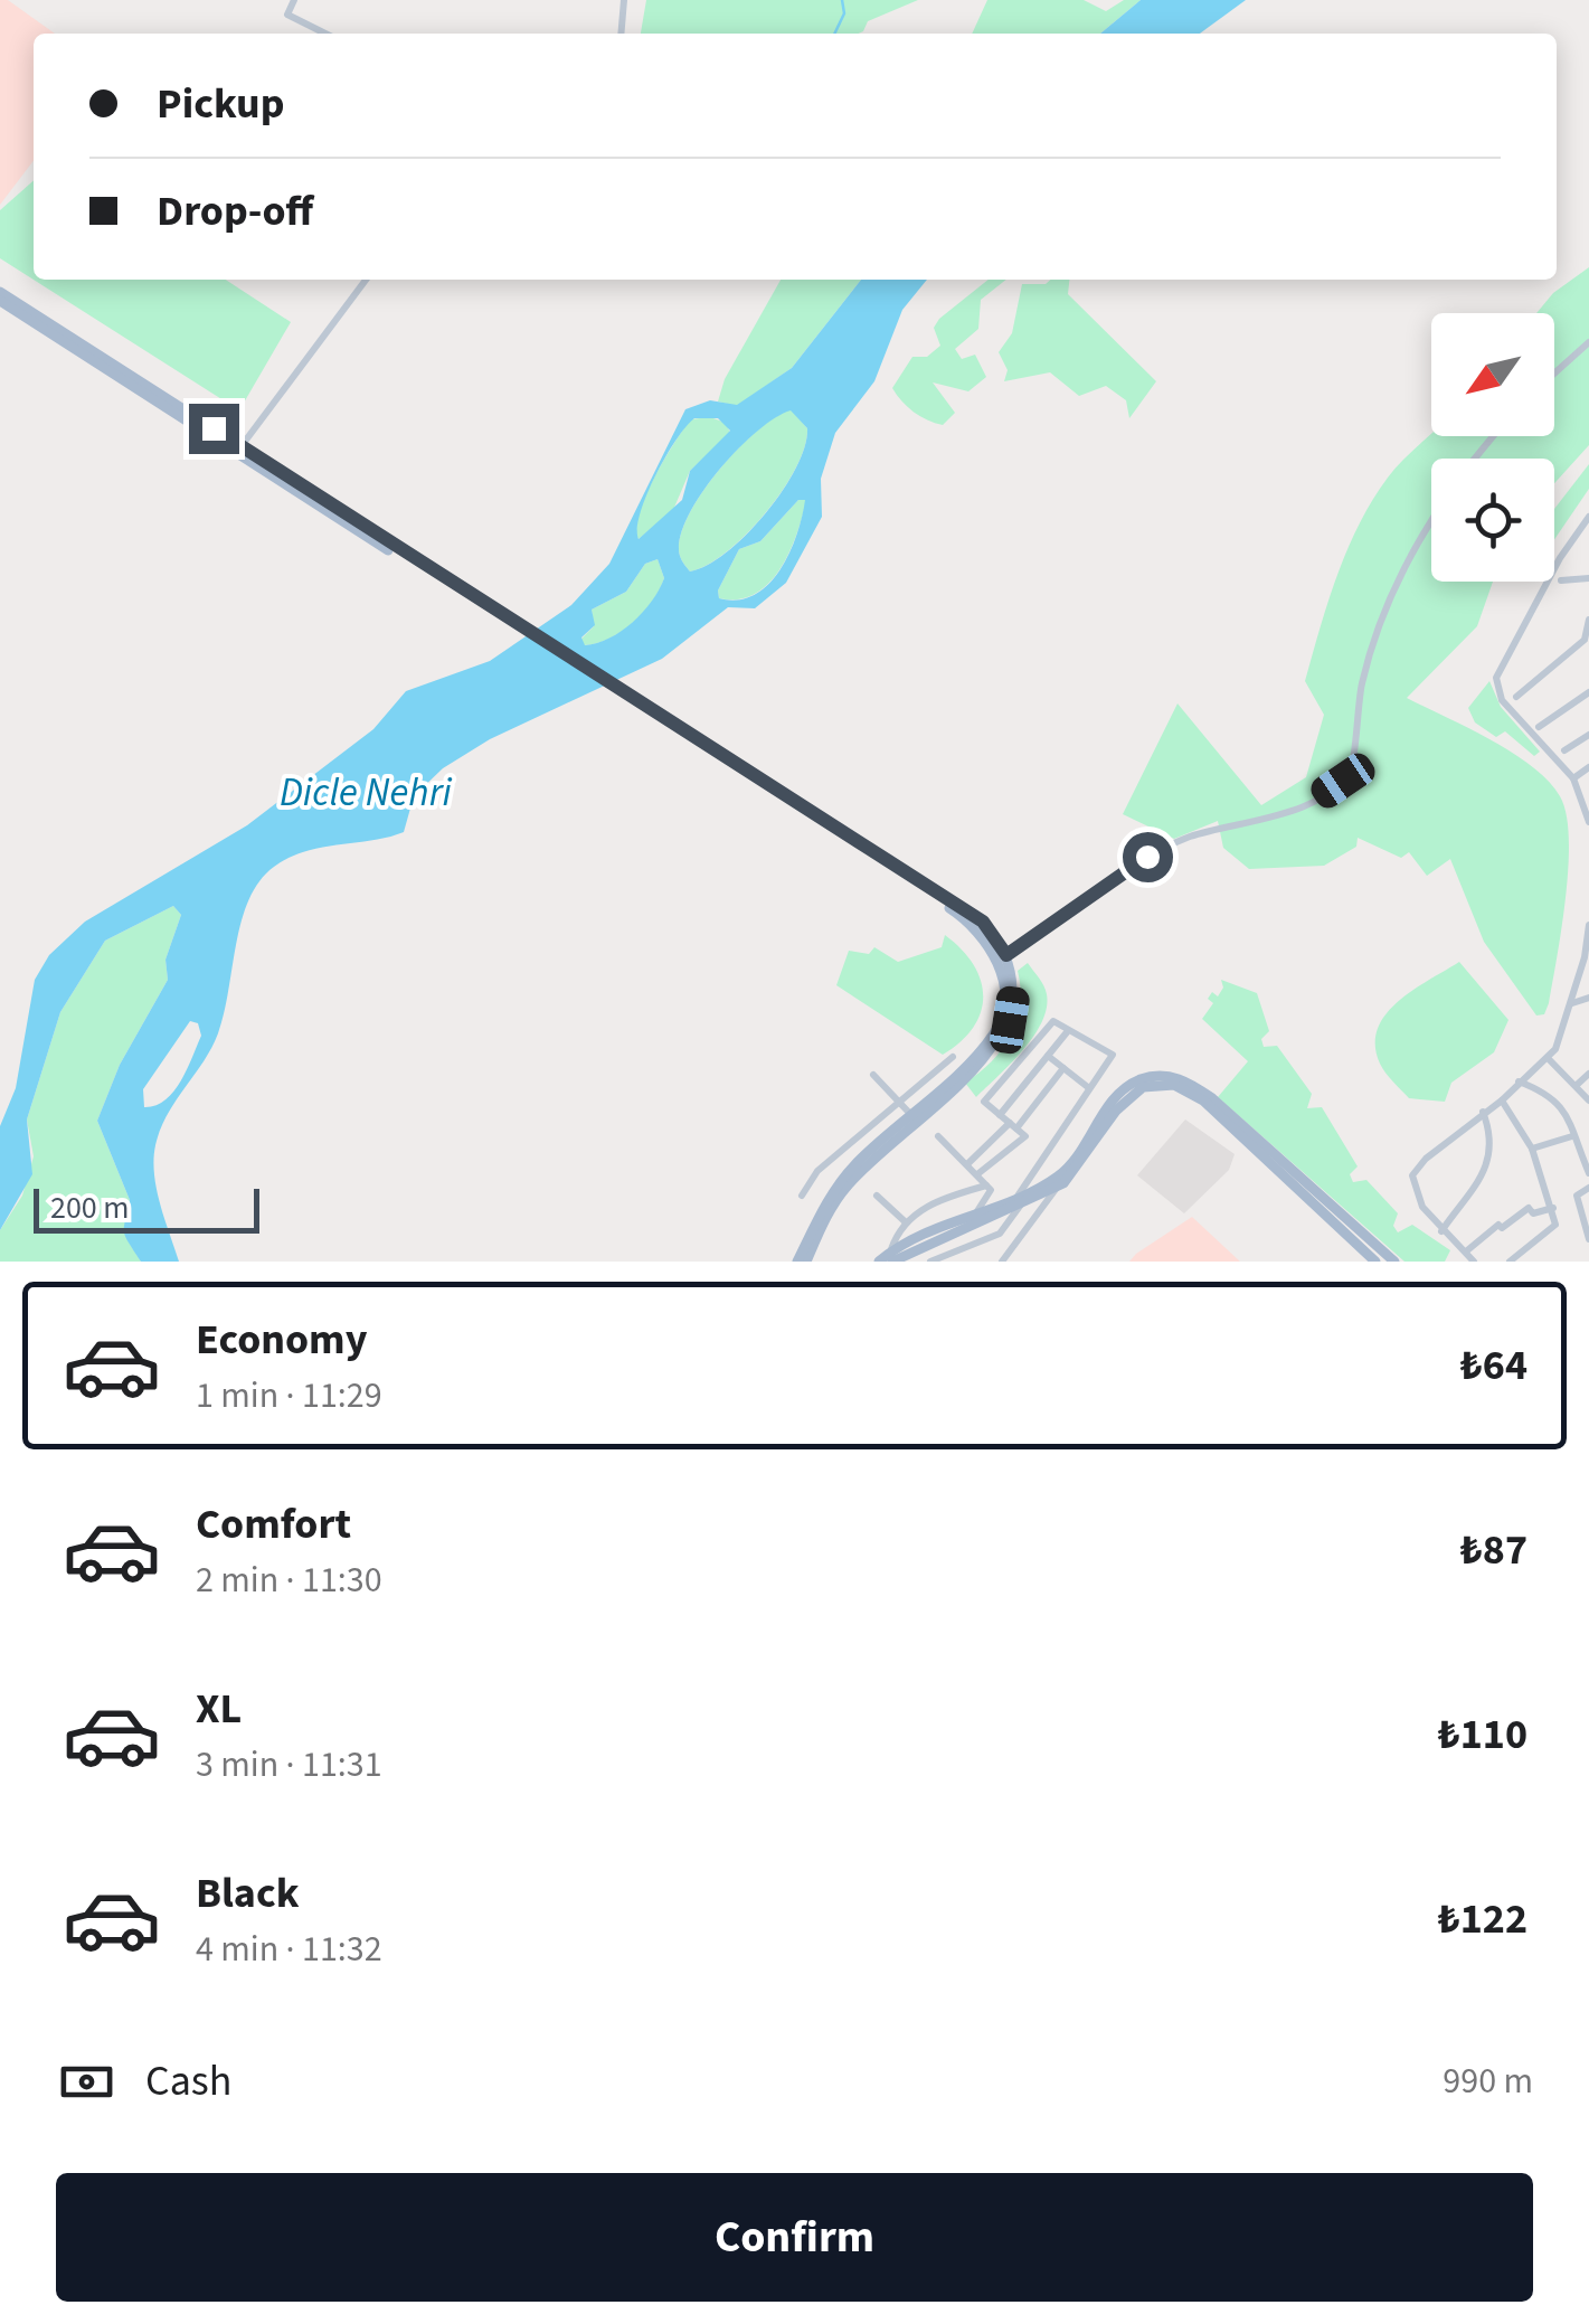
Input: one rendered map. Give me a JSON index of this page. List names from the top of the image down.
{
  "water": ["Dicle Nehri"],
  "scale_bar": "200 m",
  "north": "bottom left",
  "page": {
    "banner": ["Pickup", "Drop-off"],
    "scale": "200 m",
    "list": [
      {
        "name": "Economy",
        "note": "1 min · 11:29",
        "value": "₺64"
      },
      {
        "name": "Comfort",
        "note": "2 min · 11:30",
        "value": "₺87"
      },
      {
        "name": "XL",
        "note": "3 min · 11:31",
        "value": "₺110"
      },
      {
        "name": "Black",
        "note": "4 min · 11:32",
        "value": "₺122"
      }
    ],
    "pay": ["Cash", "990 m"],
    "buttons": "Confirm"
  }
}
